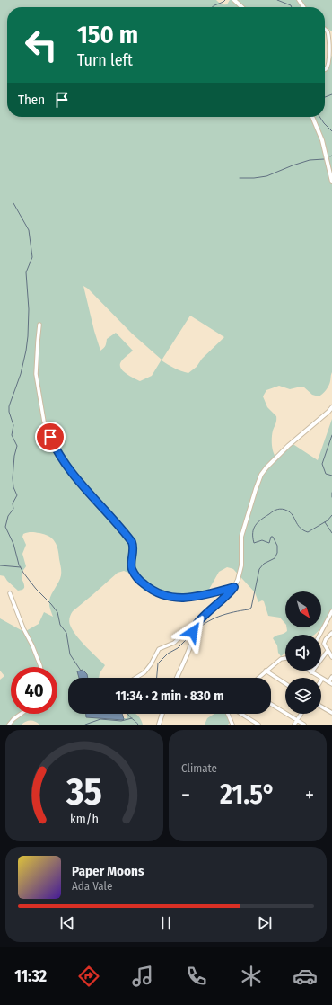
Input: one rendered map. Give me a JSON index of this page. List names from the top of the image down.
{
  "north": "bottom right",
  "page": {
    "turn": ["150 m", "Turn left"],
    "then": "Then",
    "limit": "40",
    "trip": "11:34 · 2 min · 830 m",
    "tile": "Climate",
    "heat": ["−", "21.5°", "+"],
    "song": ["Paper Moons", "Ada Vale"],
    "tabs": "11:32",
    "gauge": ["35", "km/h"]
  }
}
